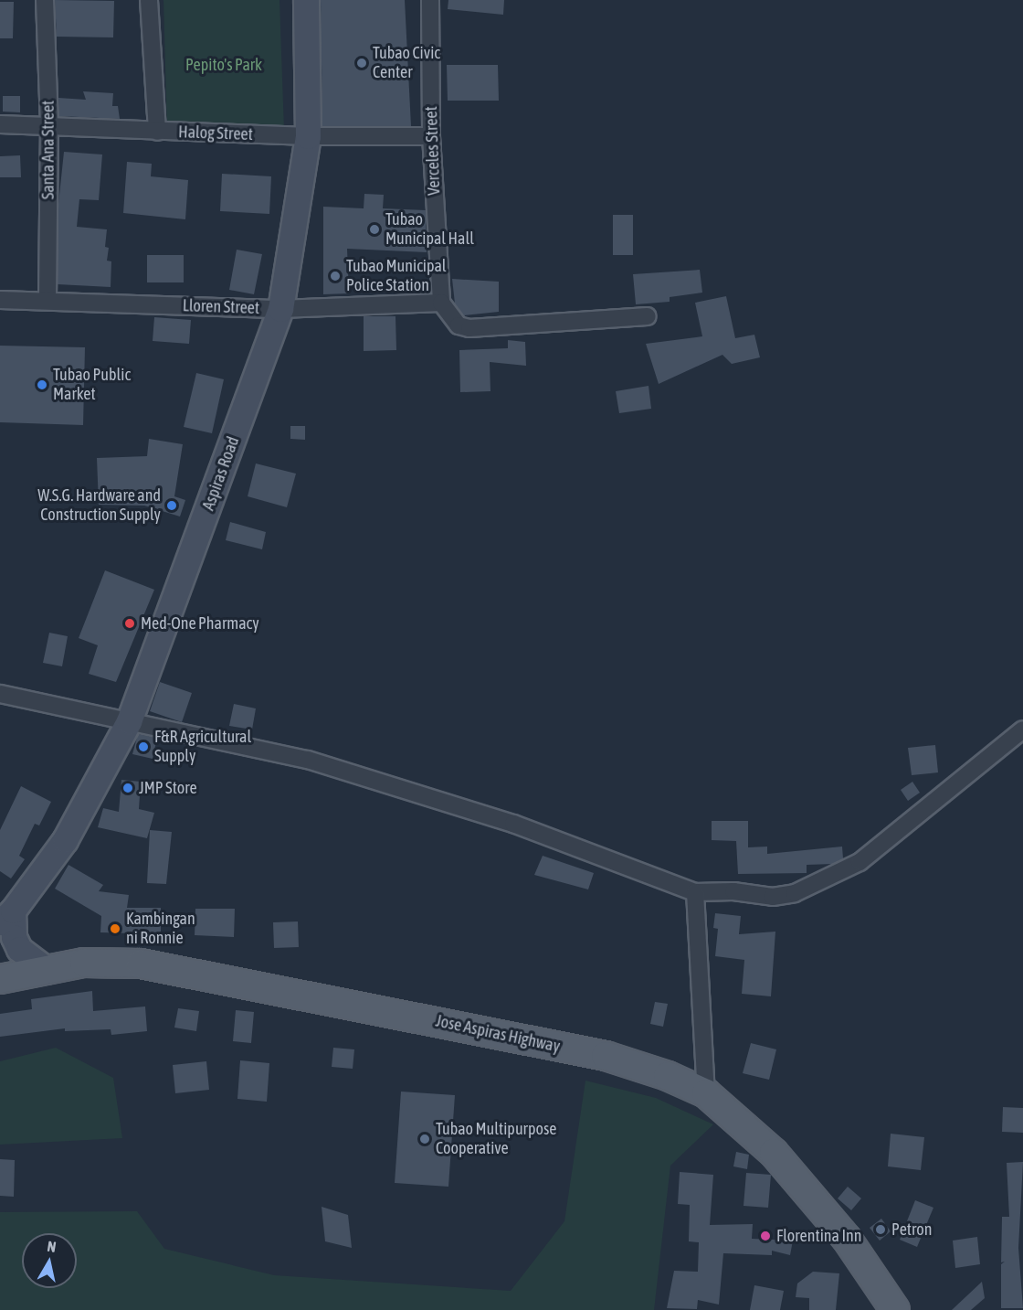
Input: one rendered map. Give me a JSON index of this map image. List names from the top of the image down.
{
  "streets": {
    "main road": ["Aspiras Road", "Jose Aspiras Highway"],
    "street": [
      "Halog Street",
      "Santa Ana Street",
      "Verceles Street",
      "Lloren Street"
    ]
  },
  "crossings": [
    ["Halog Street", "Santa Ana Street"],
    ["Halog Street", "Verceles Street"],
    ["Halog Street", "Aspiras Road"],
    ["Santa Ana Street", "Lloren Street"],
    ["Verceles Street", "Lloren Street"],
    ["Lloren Street", "Aspiras Road"],
    ["Aspiras Road", "Jose Aspiras Highway"]
  ],
  "parks": ["Pepito's Park"],
  "places": [
    "Tubao Civic Center",
    "Tubao Municipal Hall",
    "Tubao Municipal Police Station",
    "Tubao Public Market",
    "W.S.G. Hardware and Construction Supply",
    "Med-One Pharmacy",
    "F&R Agricultural Supply",
    "JMP Store",
    "Kambingan ni Ronnie",
    "Tubao Multipurpose Cooperative",
    "Petron",
    "Florentina Inn"
  ],
  "north": "top"
}
